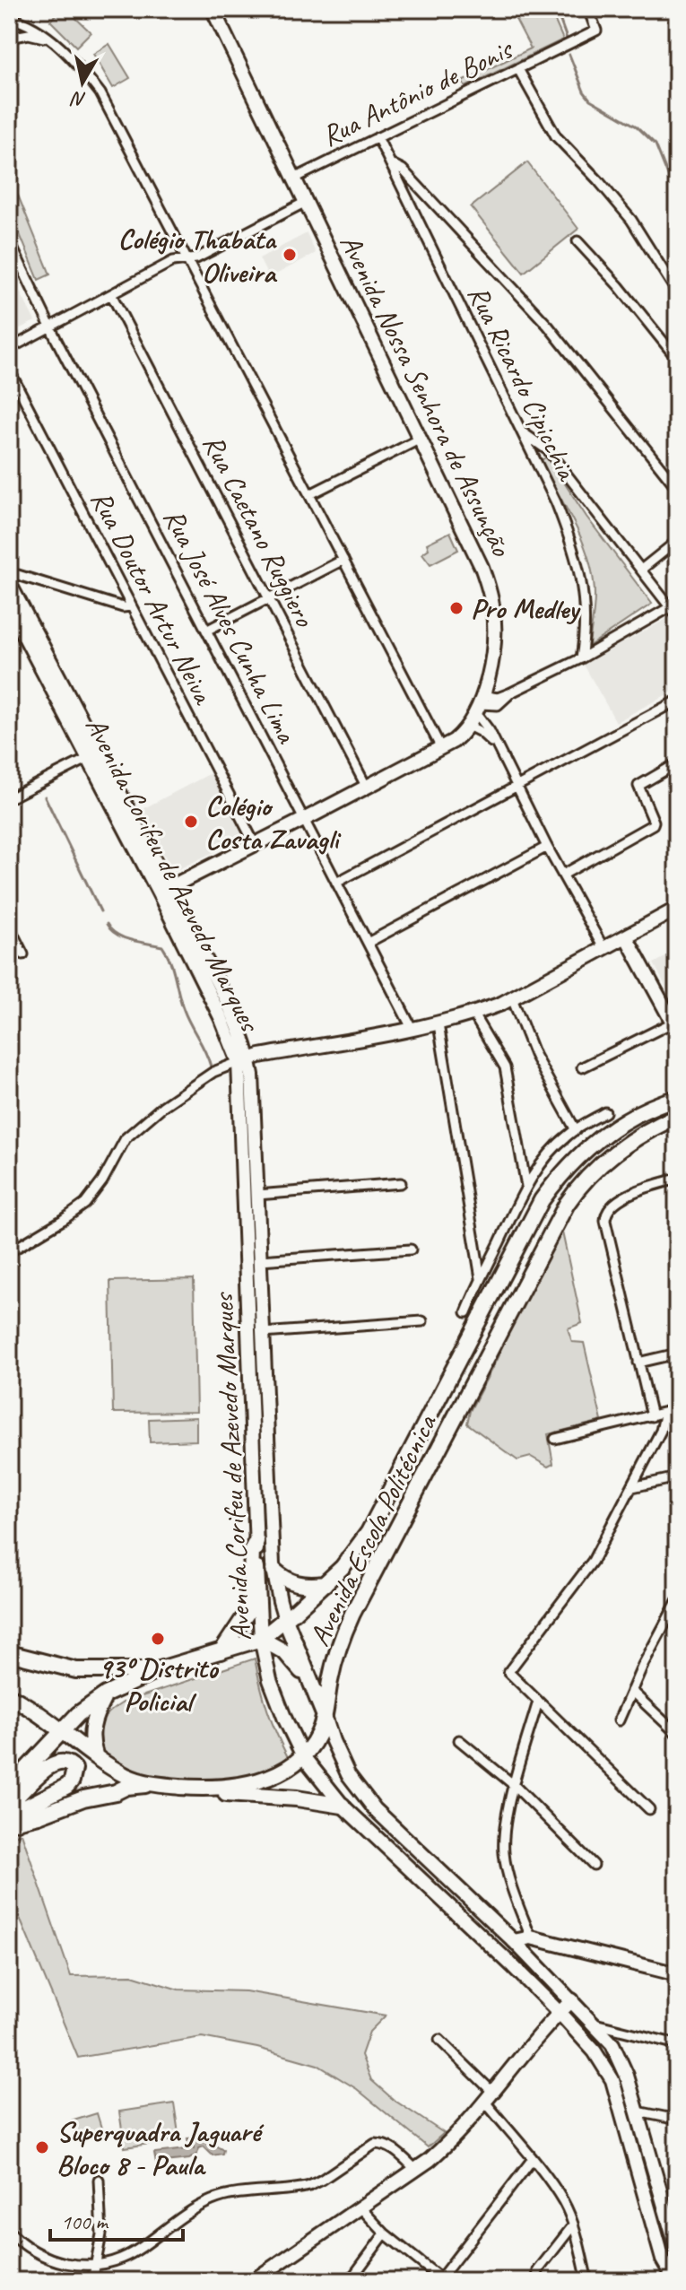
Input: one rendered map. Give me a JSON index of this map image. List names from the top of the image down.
{
  "streets": {
    "highway": ["Avenida Corifeu de Azevedo Marques", "Avenida Escola Politécnica"],
    "main road": ["Avenida Nossa Senhora de Assunção"],
    "street": [
      "Rua Antônio de Bonis",
      "Rua Ricardo Cipicchia",
      "Rua Caetano Ruggiero",
      "Rua Doutor Artur Neiva",
      "Rua José Alves Cunha Lima"
    ]
  },
  "crossings": [
    ["Rua Antônio de Bonis", "Rua Ricardo Cipicchia"],
    ["Rua Antônio de Bonis", "Avenida Nossa Senhora de Assunção"],
    ["Avenida Nossa Senhora de Assunção", "Rua Caetano Ruggiero"],
    ["Avenida Nossa Senhora de Assunção", "Rua Doutor Artur Neiva"],
    ["Avenida Nossa Senhora de Assunção", "Rua José Alves Cunha Lima"],
    ["Avenida Nossa Senhora de Assunção", "Avenida Corifeu de Azevedo Marques"],
    ["Avenida Corifeu de Azevedo Marques", "Avenida Escola Politécnica"]
  ],
  "places": [
    "Colégio Thabata Oliveira",
    "Pro Medley",
    "Colégio Costa Zavagli",
    "93º Distrito Policial",
    "Superquadra Jaguaré Bloco 8 - Paula"
  ],
  "scale_bar": "100 m",
  "north": "bottom"
}
